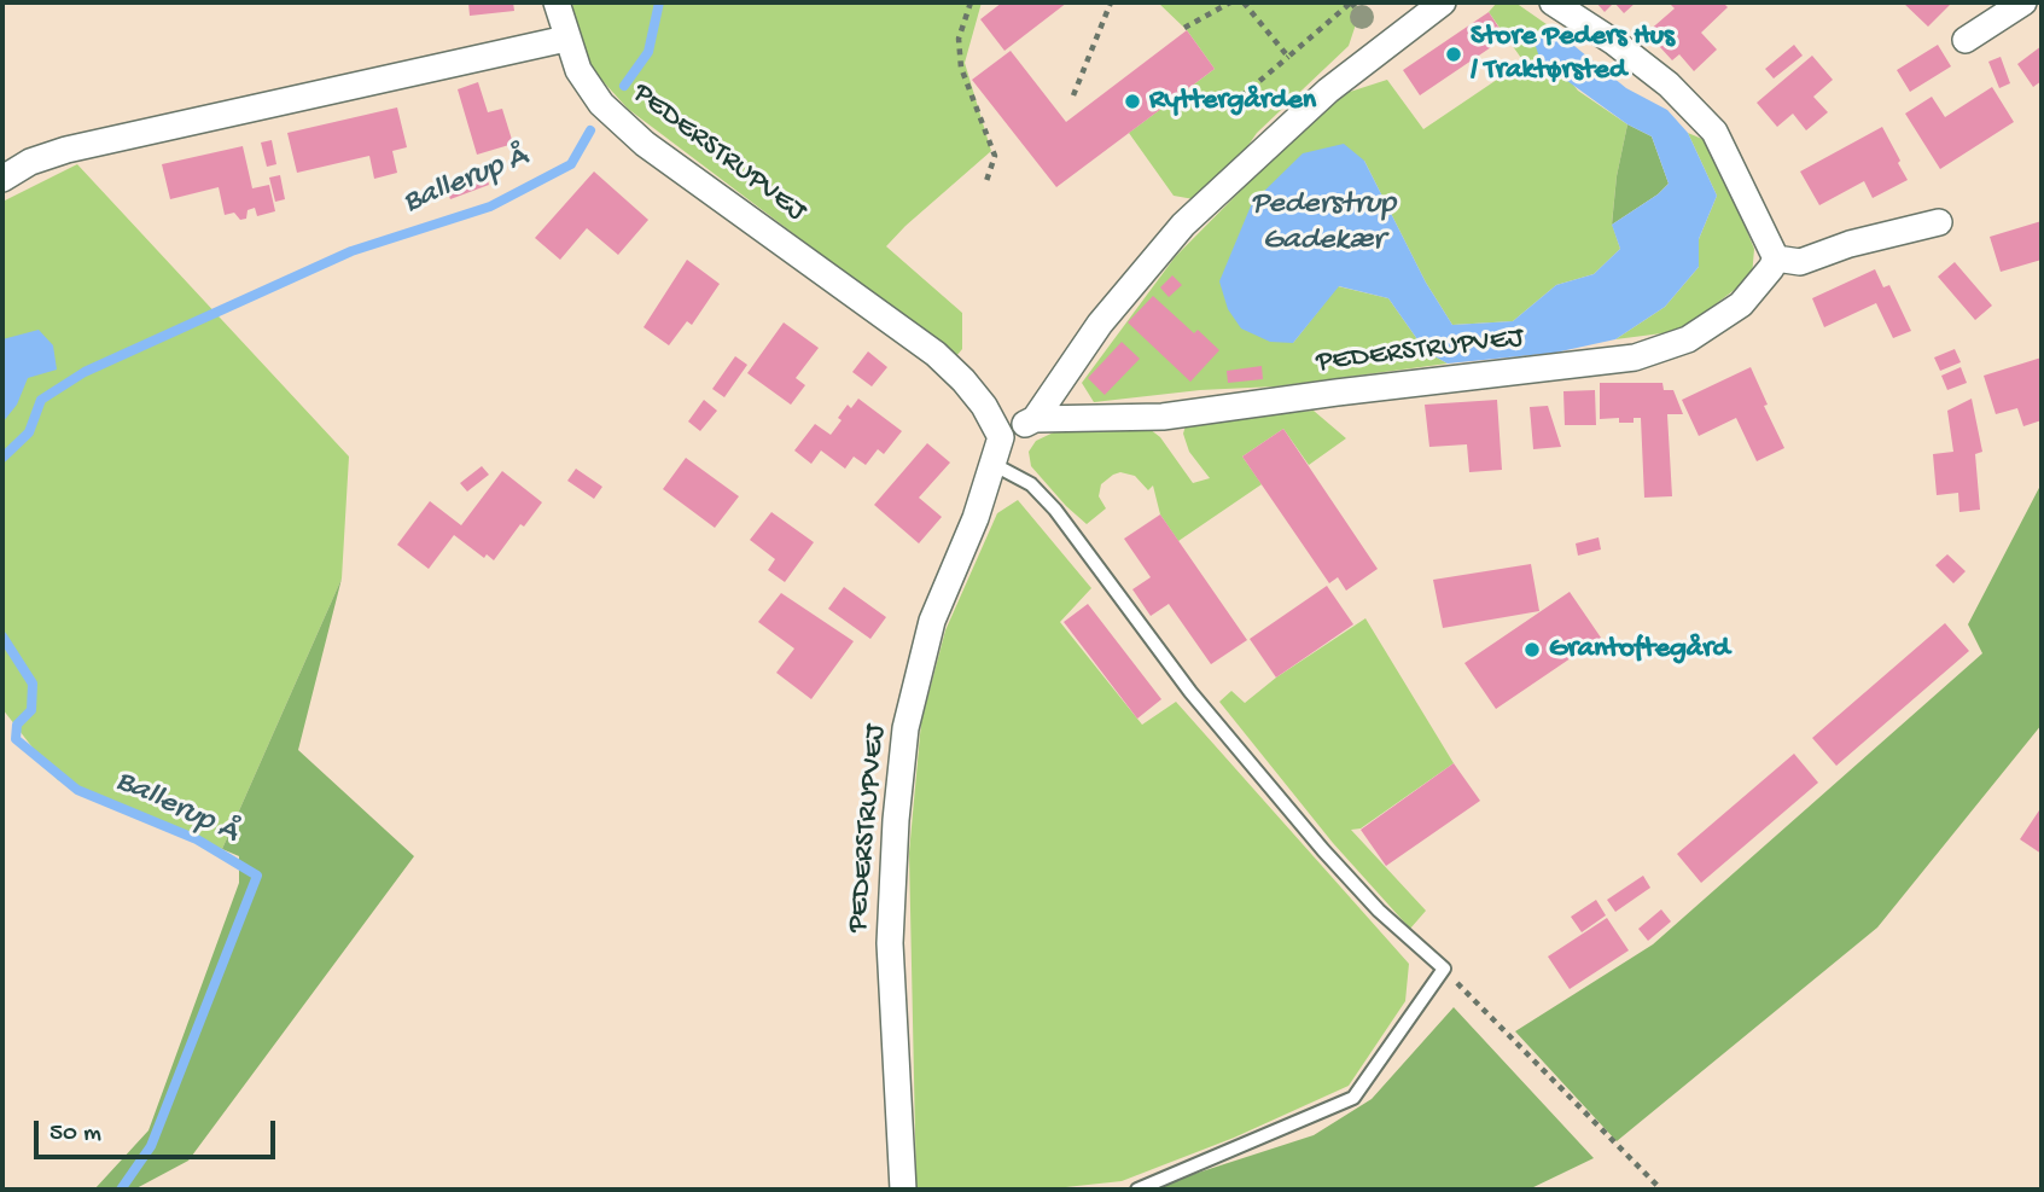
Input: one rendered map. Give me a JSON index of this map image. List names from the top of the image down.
{
  "streets": {
    "street": ["PEDERSTRUPVEJ"]
  },
  "water": ["Ballerup Å", "Pederstrup Gadekær"],
  "places": ["Store Peders Hus / Traktørsted", "Ryttergården", "Grantoftegård"],
  "scale_bar": "50 m"
}
